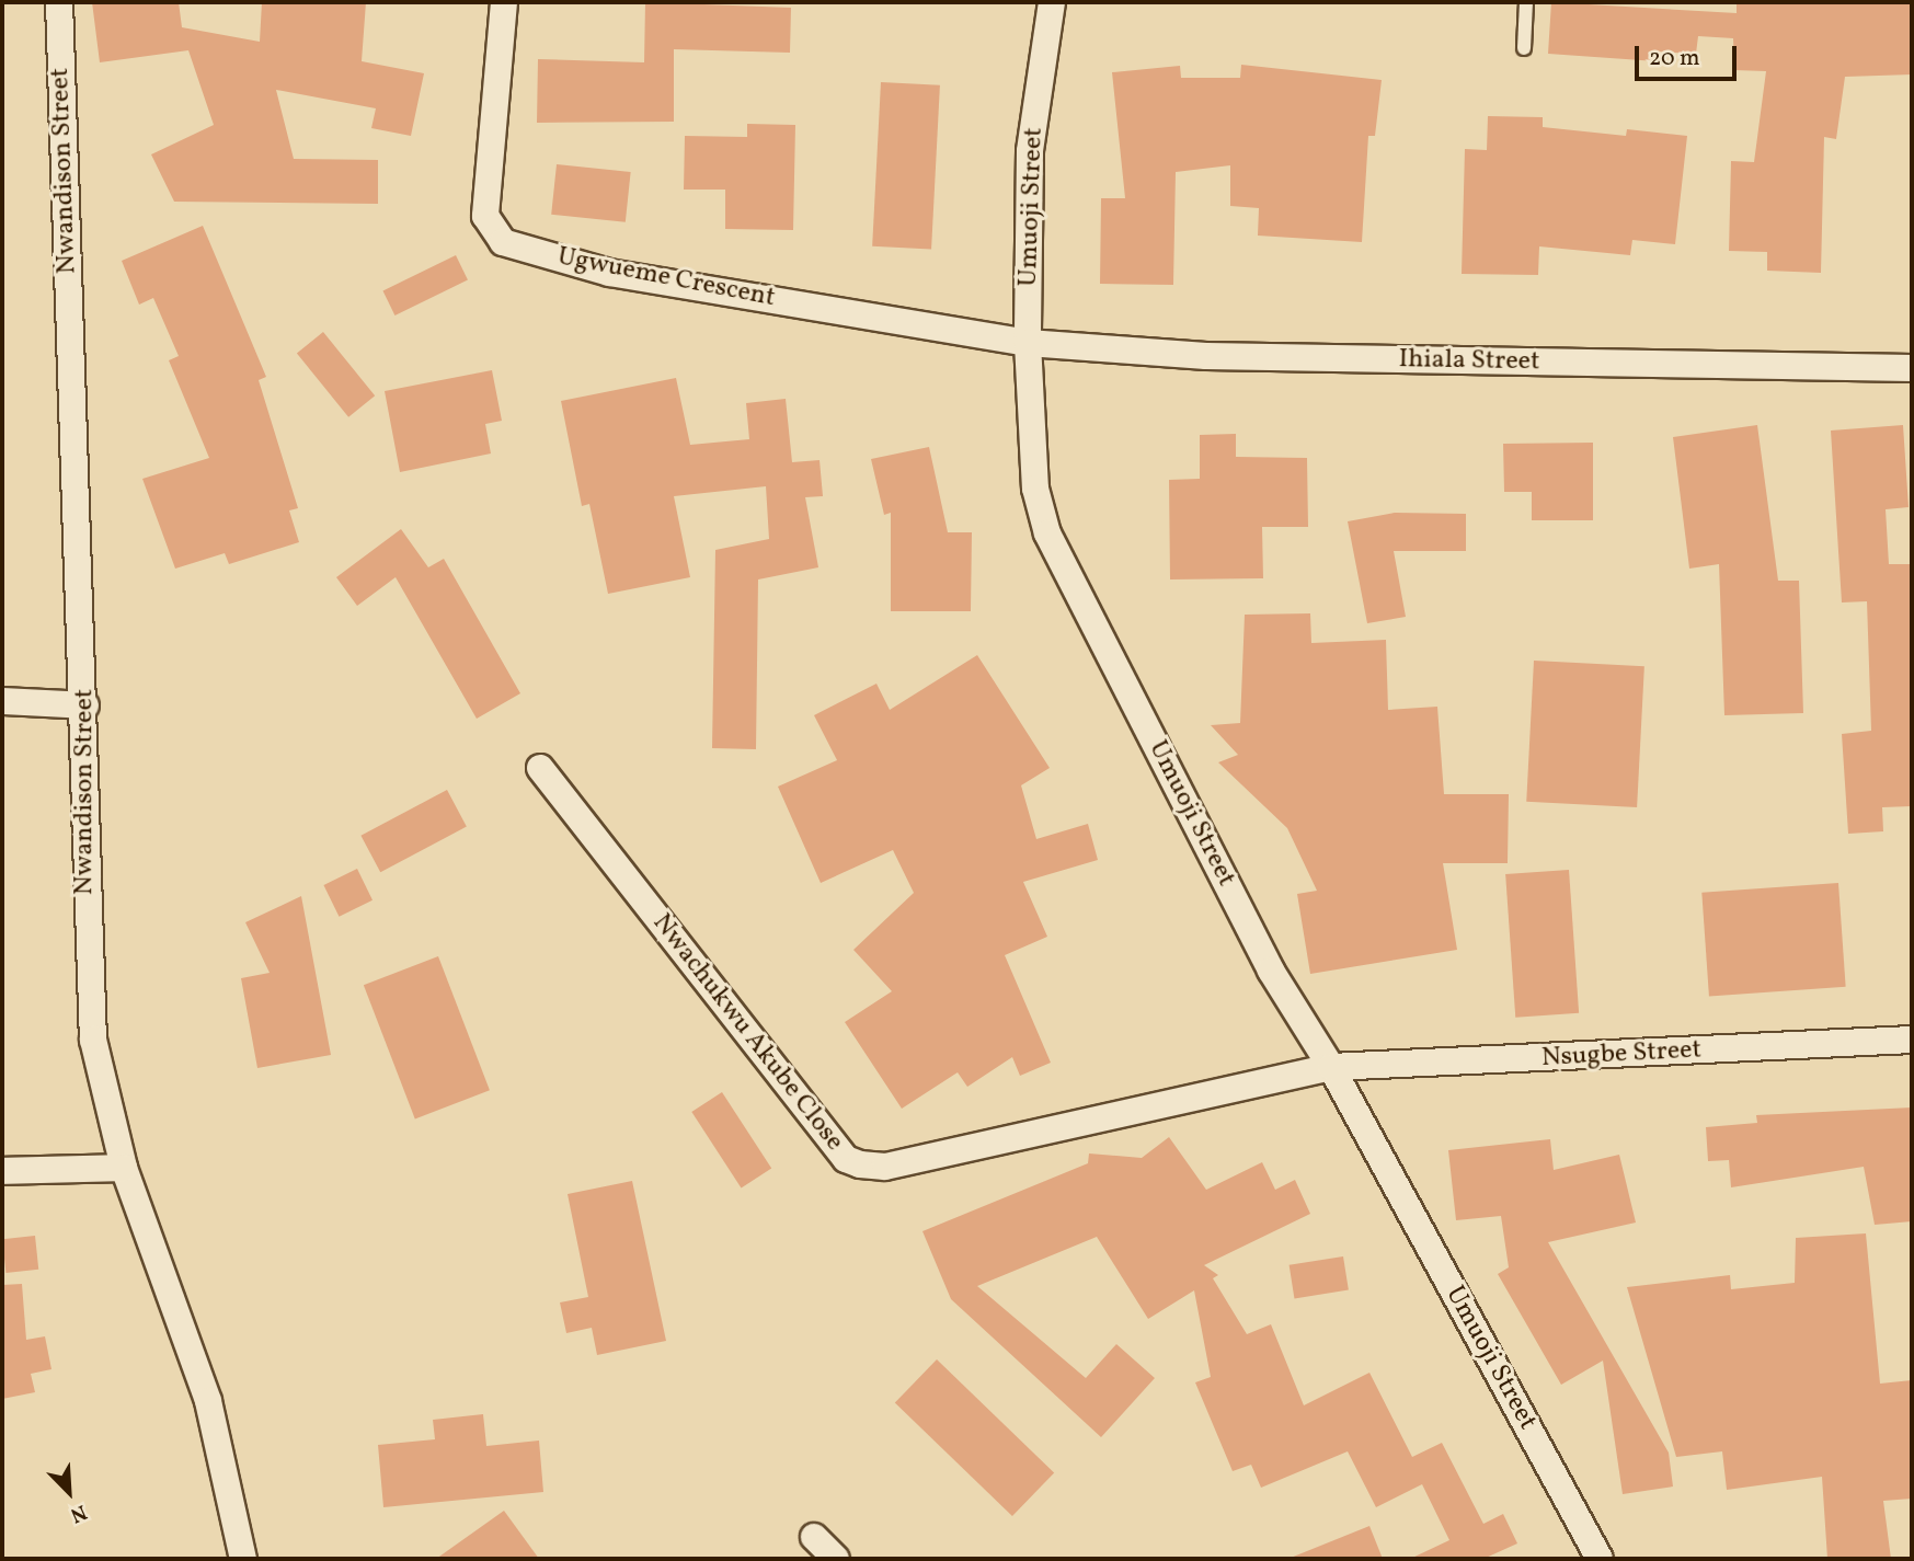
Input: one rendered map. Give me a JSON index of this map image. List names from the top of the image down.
{
  "streets": {
    "street": [
      "Nwandison Street",
      "Umuoji Street",
      "Ugwueme Crescent",
      "Ihiala Street",
      "Nwachukwu Akube Close",
      "Nsugbe Street"
    ]
  },
  "crossings": [
    ["Umuoji Street", "Ugwueme Crescent"],
    ["Umuoji Street", "Ihiala Street"],
    ["Umuoji Street", "Nwachukwu Akube Close"],
    ["Umuoji Street", "Nsugbe Street"],
    ["Ugwueme Crescent", "Ihiala Street"],
    ["Nwachukwu Akube Close", "Nsugbe Street"]
  ],
  "scale_bar": "20 m",
  "north": "bottom right"
}
